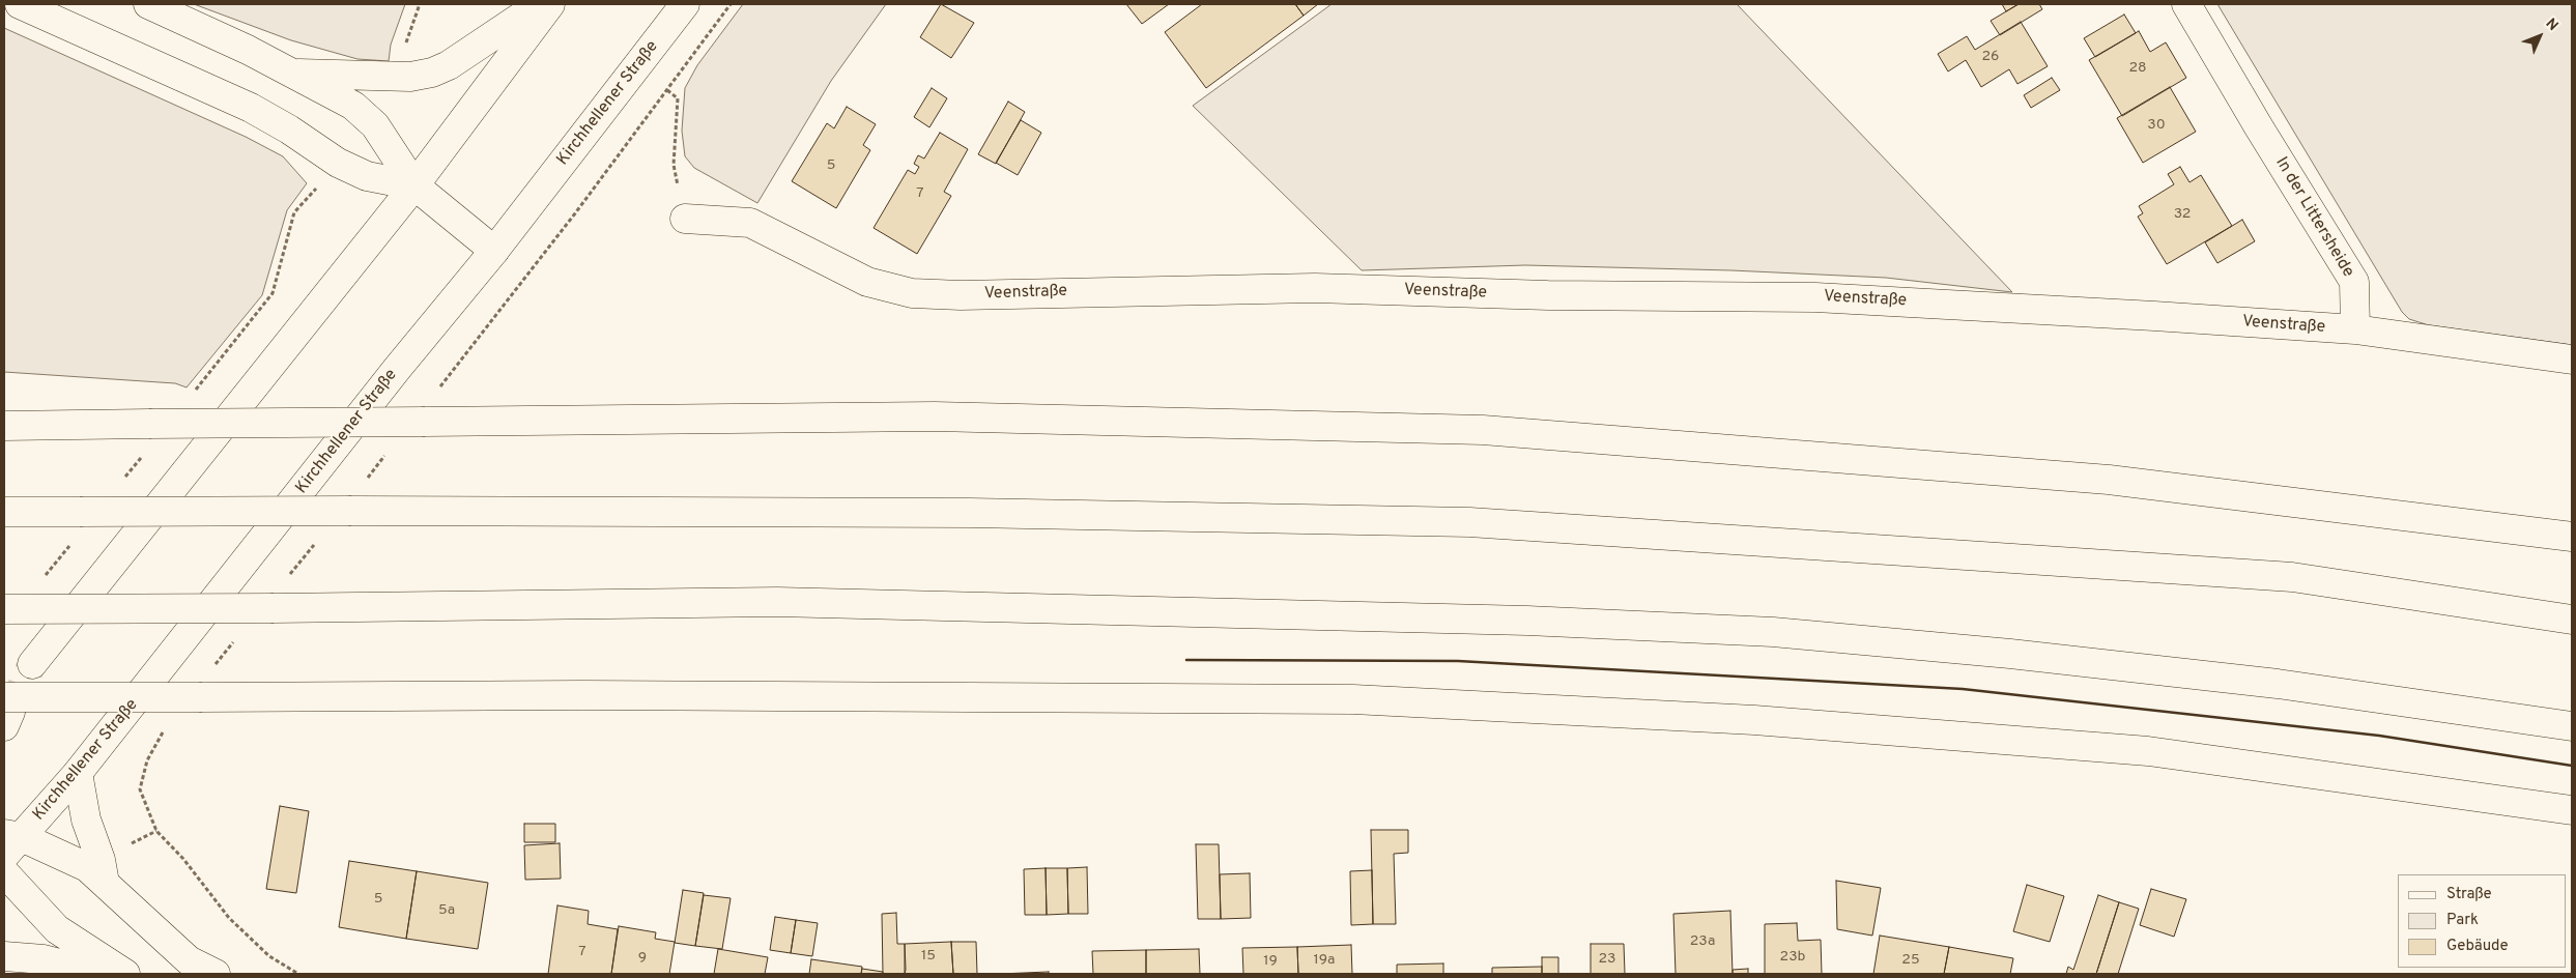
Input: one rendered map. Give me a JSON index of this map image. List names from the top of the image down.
{
  "streets": {
    "main road": ["Kirchhellener Straße", "In der Littersheide", "Veenstraße"]
  },
  "crossings": [
    ["In der Littersheide", "Veenstraße"]
  ],
  "house_numbers": [
    "26",
    "28",
    "30",
    "5",
    "7",
    "32",
    "5",
    "5a",
    "23a",
    "7",
    "15",
    "23b",
    "9",
    "23",
    "19a",
    "25",
    "19"
  ],
  "legend": ["Straße", "Park", "Gebäude"],
  "north": "top right"
}
